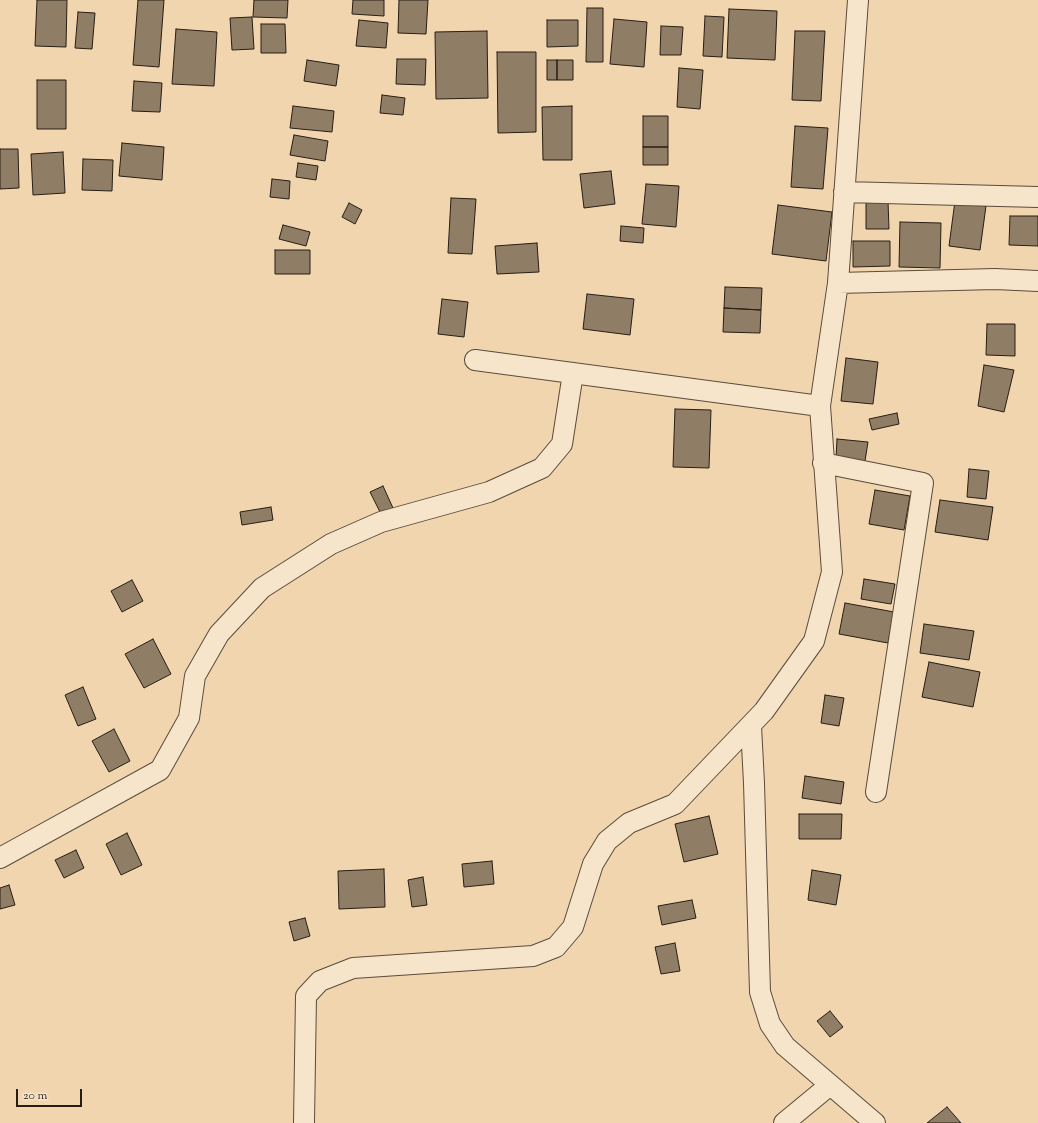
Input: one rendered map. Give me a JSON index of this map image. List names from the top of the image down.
{
  "scale_bar": "20 m"
}
